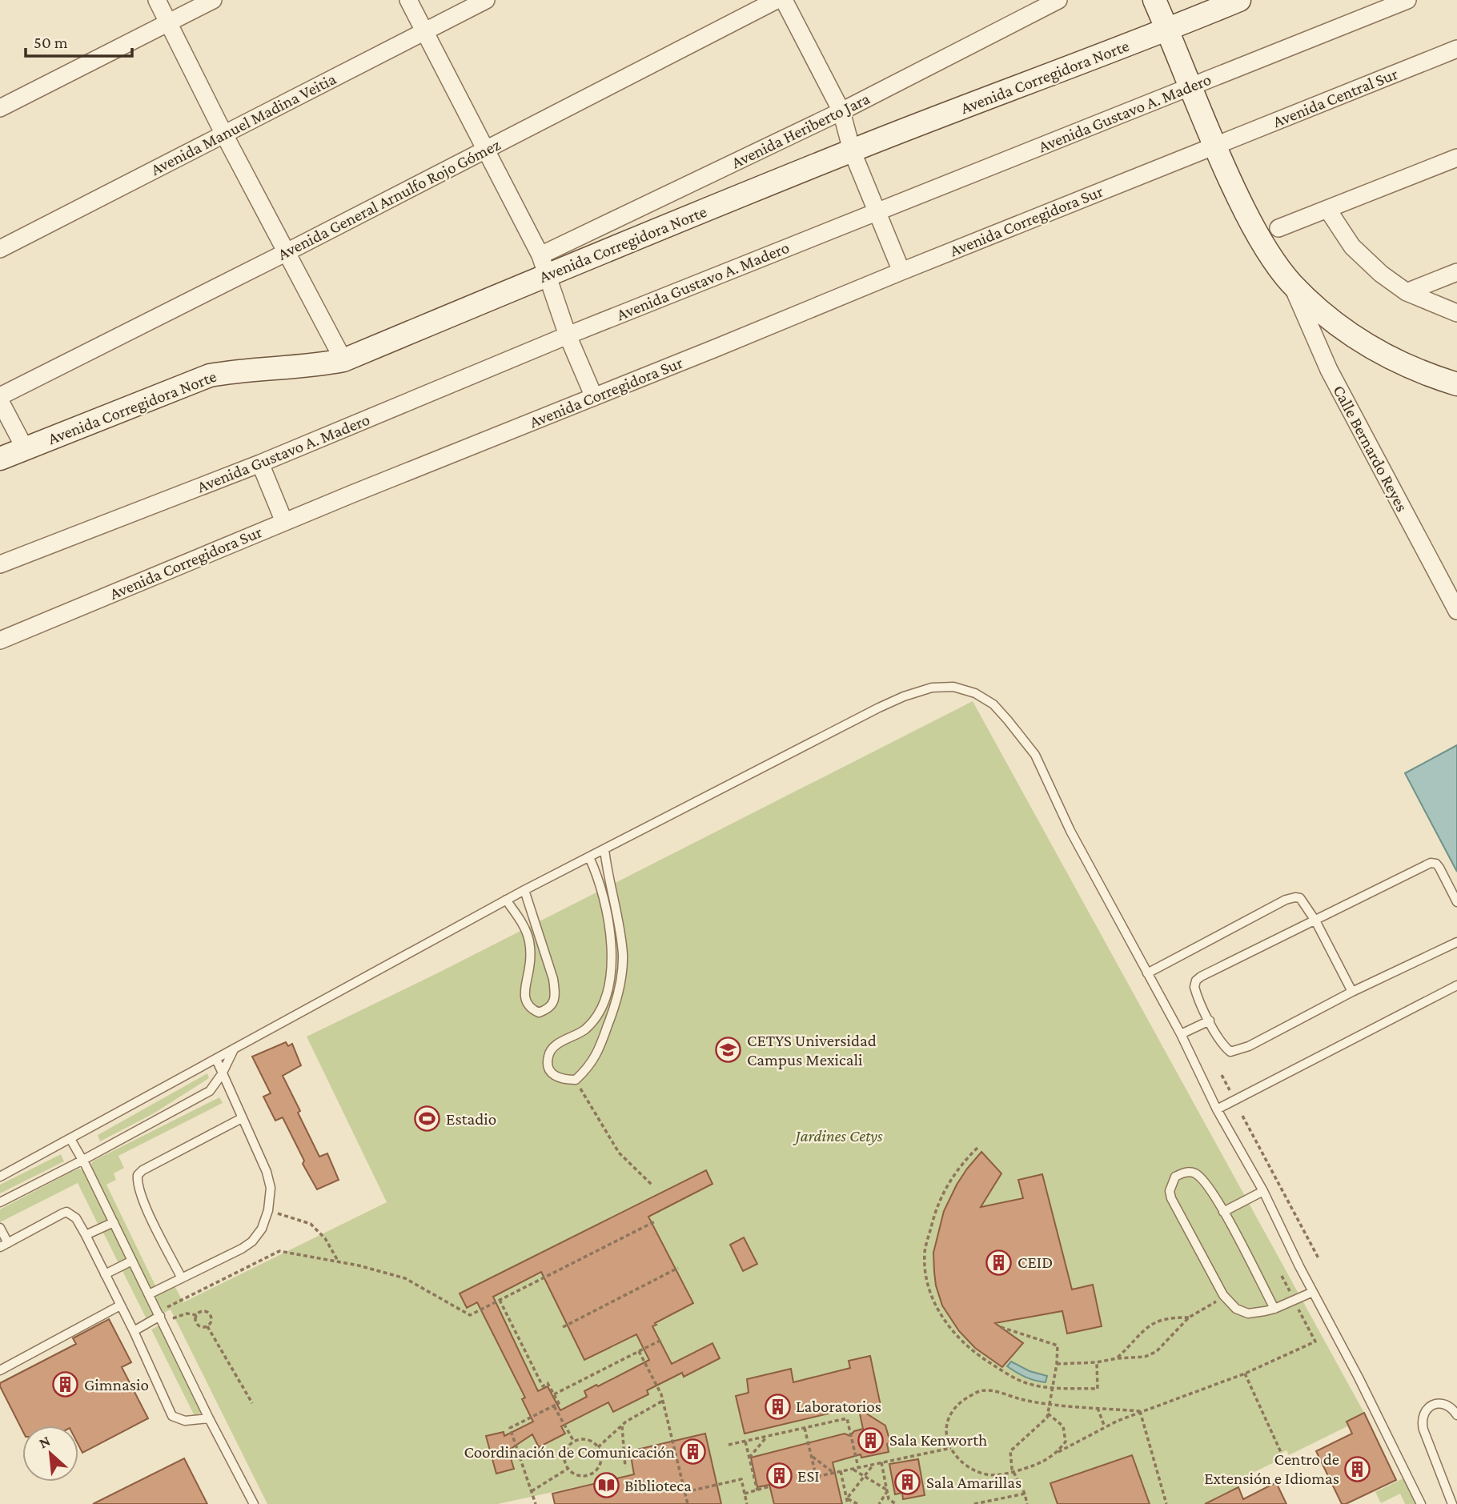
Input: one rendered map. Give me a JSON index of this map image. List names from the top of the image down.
{
  "streets": {
    "street": [
      "Avenida Corregidora Norte",
      "Avenida Central Sur",
      "Avenida Gustavo A. Madero",
      "Avenida Manuel Madina Veitia",
      "Avenida Heriberto Jara",
      "Avenida General Arnulfo Rojo Gómez",
      "Avenida Corregidora Sur",
      "Calle Bernardo Reyes"
    ]
  },
  "crossings": [
    ["Avenida Corregidora Norte", "Avenida Heriberto Jara"],
    ["Avenida Central Sur", "Avenida Corregidora Sur"]
  ],
  "parks": ["Jardines Cetys"],
  "places": {
    "school or university": ["CETYS Universidad Campus Mexicali"],
    "sports": ["Estadio"],
    "building": [
      "CEID",
      "Gimnasio",
      "Laboratorios",
      "Sala Kenworth",
      "Coordinación de Comunicación",
      "Centro de Extensión e Idiomas",
      "ESI",
      "Sala Amarillas"
    ],
    "library": ["Biblioteca"]
  },
  "scale_bar": "50 m",
  "north": "top left"
}
